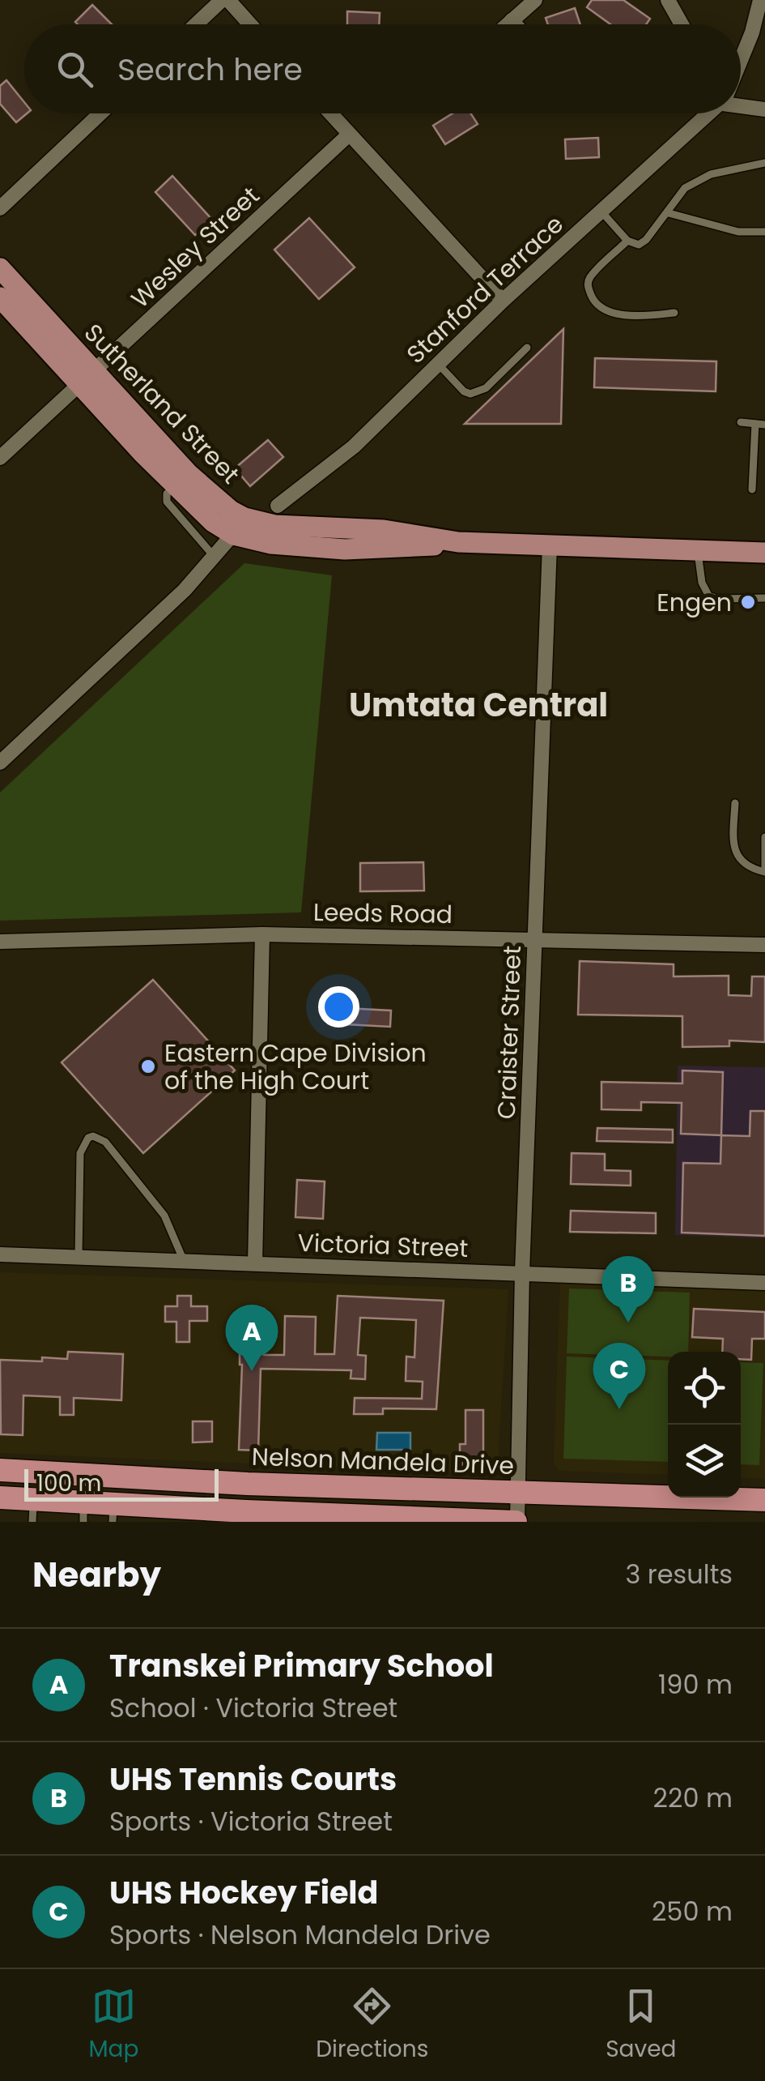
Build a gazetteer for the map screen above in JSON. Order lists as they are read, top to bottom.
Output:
{
  "streets": {
    "highway": ["Nelson Mandela Drive"],
    "main road": ["Sutherland Street"],
    "street": [
      "Wesley Street",
      "Stanford Terrace",
      "Leeds Road",
      "Craister Street",
      "Victoria Street"
    ]
  },
  "crossings": [
    ["Wesley Street", "Sutherland Street"],
    ["Sutherland Street", "Craister Street"],
    ["Leeds Road", "Craister Street"],
    ["Craister Street", "Victoria Street"],
    ["Craister Street", "Nelson Mandela Drive"]
  ],
  "districts": ["Umtata Central"],
  "places": ["Engen", "Eastern Cape Division of the High Court"],
  "scale_bar": "100 m",
  "page": {
    "search": "Search here",
    "pins": ["B", "A", "C"],
    "scale": "100 m",
    "heading": ["Nearby", "3 results"],
    "list": [
      {
        "mark": "A",
        "name": "Transkei Primary School",
        "note": "School · Victoria Street",
        "value": "190 m"
      },
      {
        "mark": "B",
        "name": "UHS Tennis Courts",
        "note": "Sports · Victoria Street",
        "value": "220 m"
      },
      {
        "mark": "C",
        "name": "UHS Hockey Field",
        "note": "Sports · Nelson Mandela Drive",
        "value": "250 m"
      }
    ],
    "nav": ["Map", "Directions", "Saved"]
  }
}
